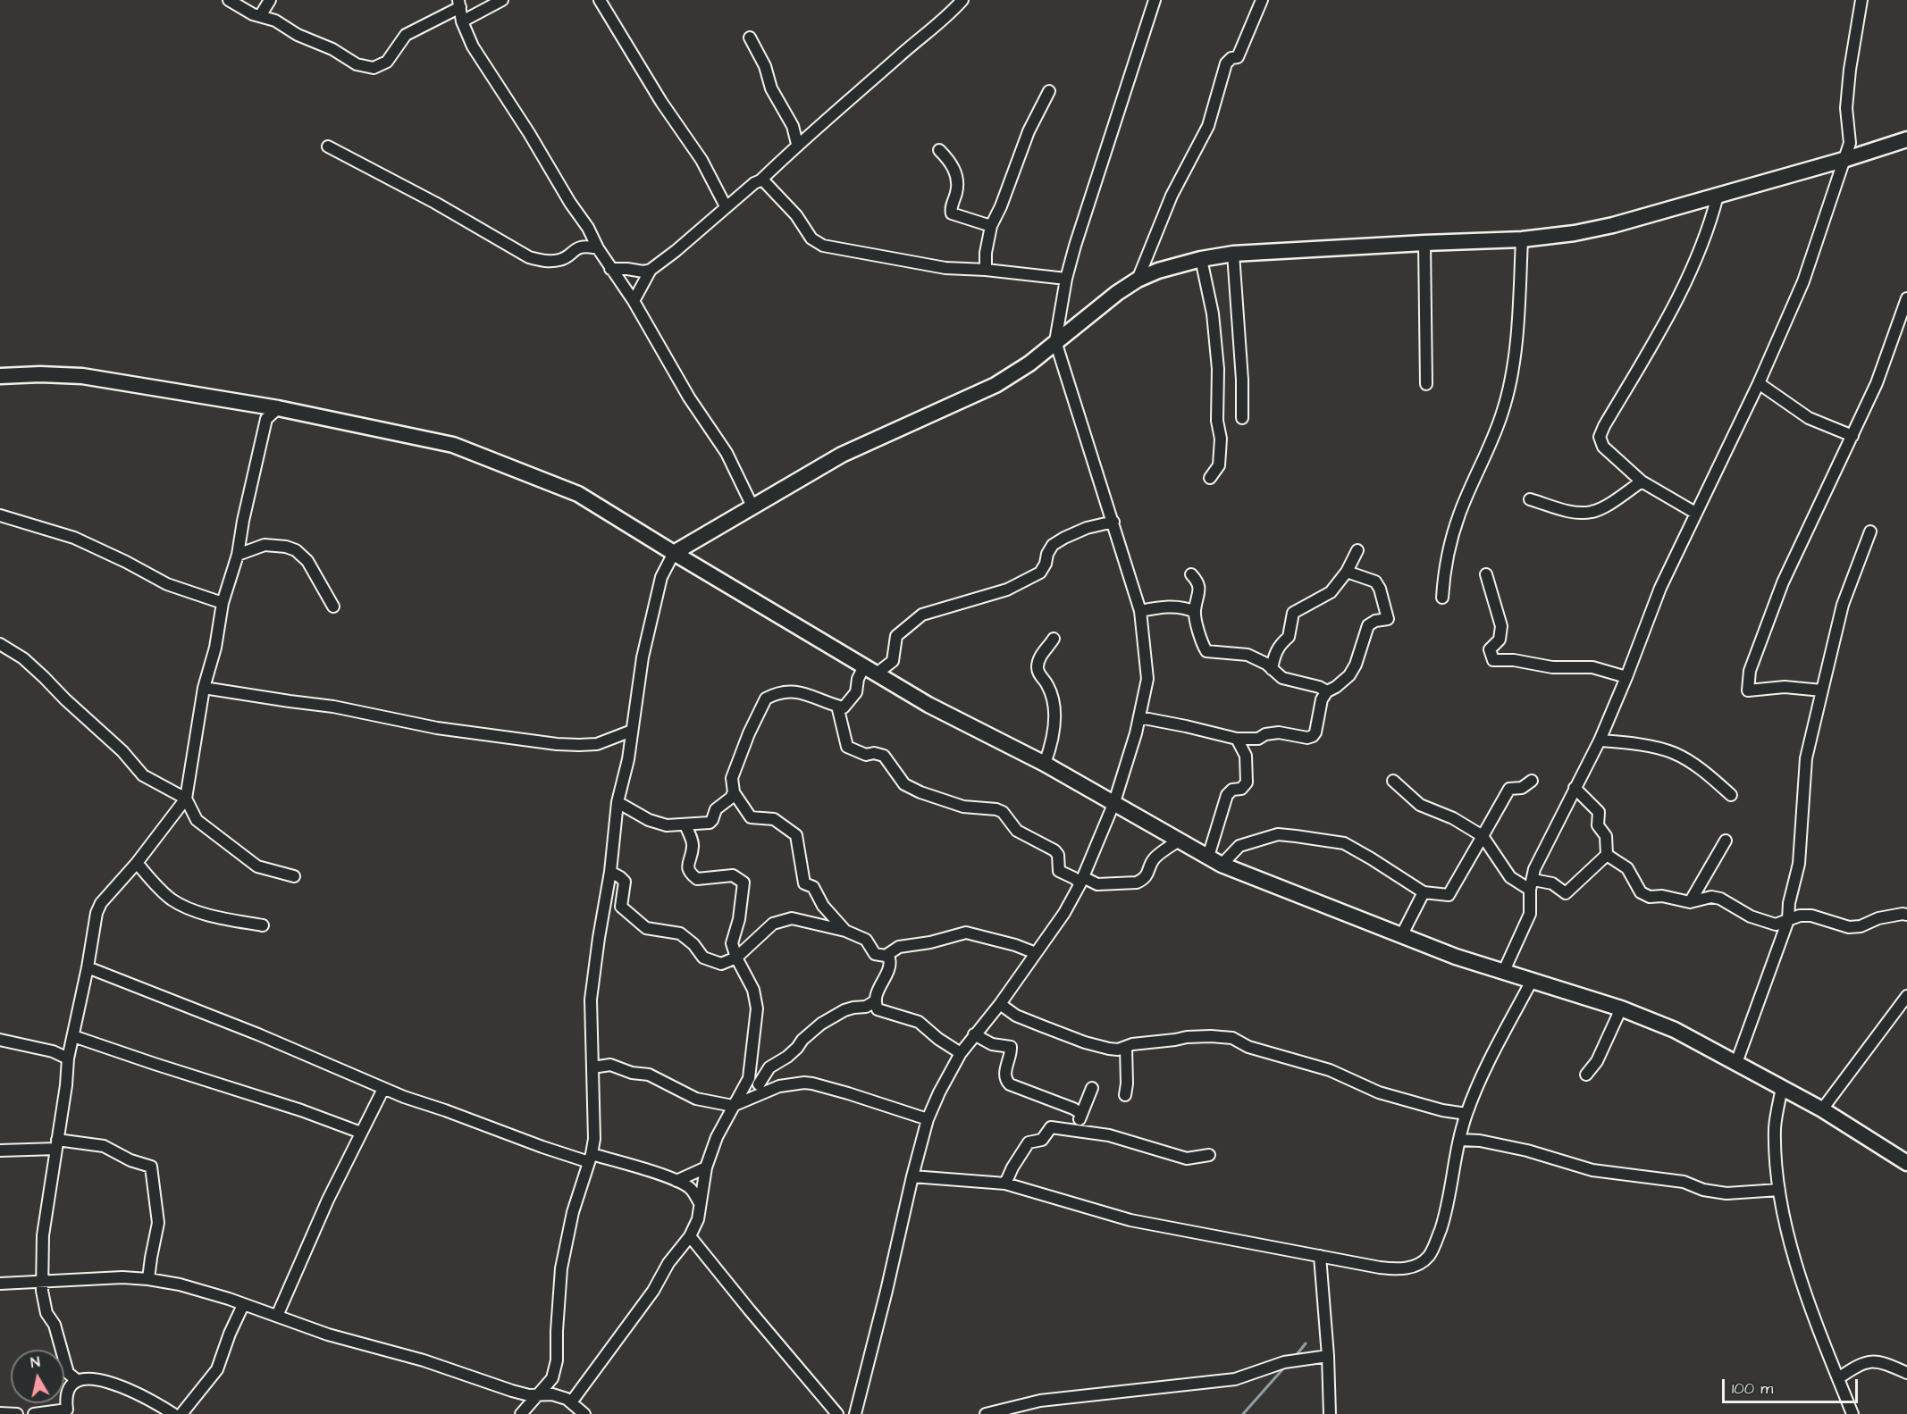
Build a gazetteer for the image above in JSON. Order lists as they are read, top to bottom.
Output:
{
  "scale_bar": "100 m",
  "north": "top"
}
